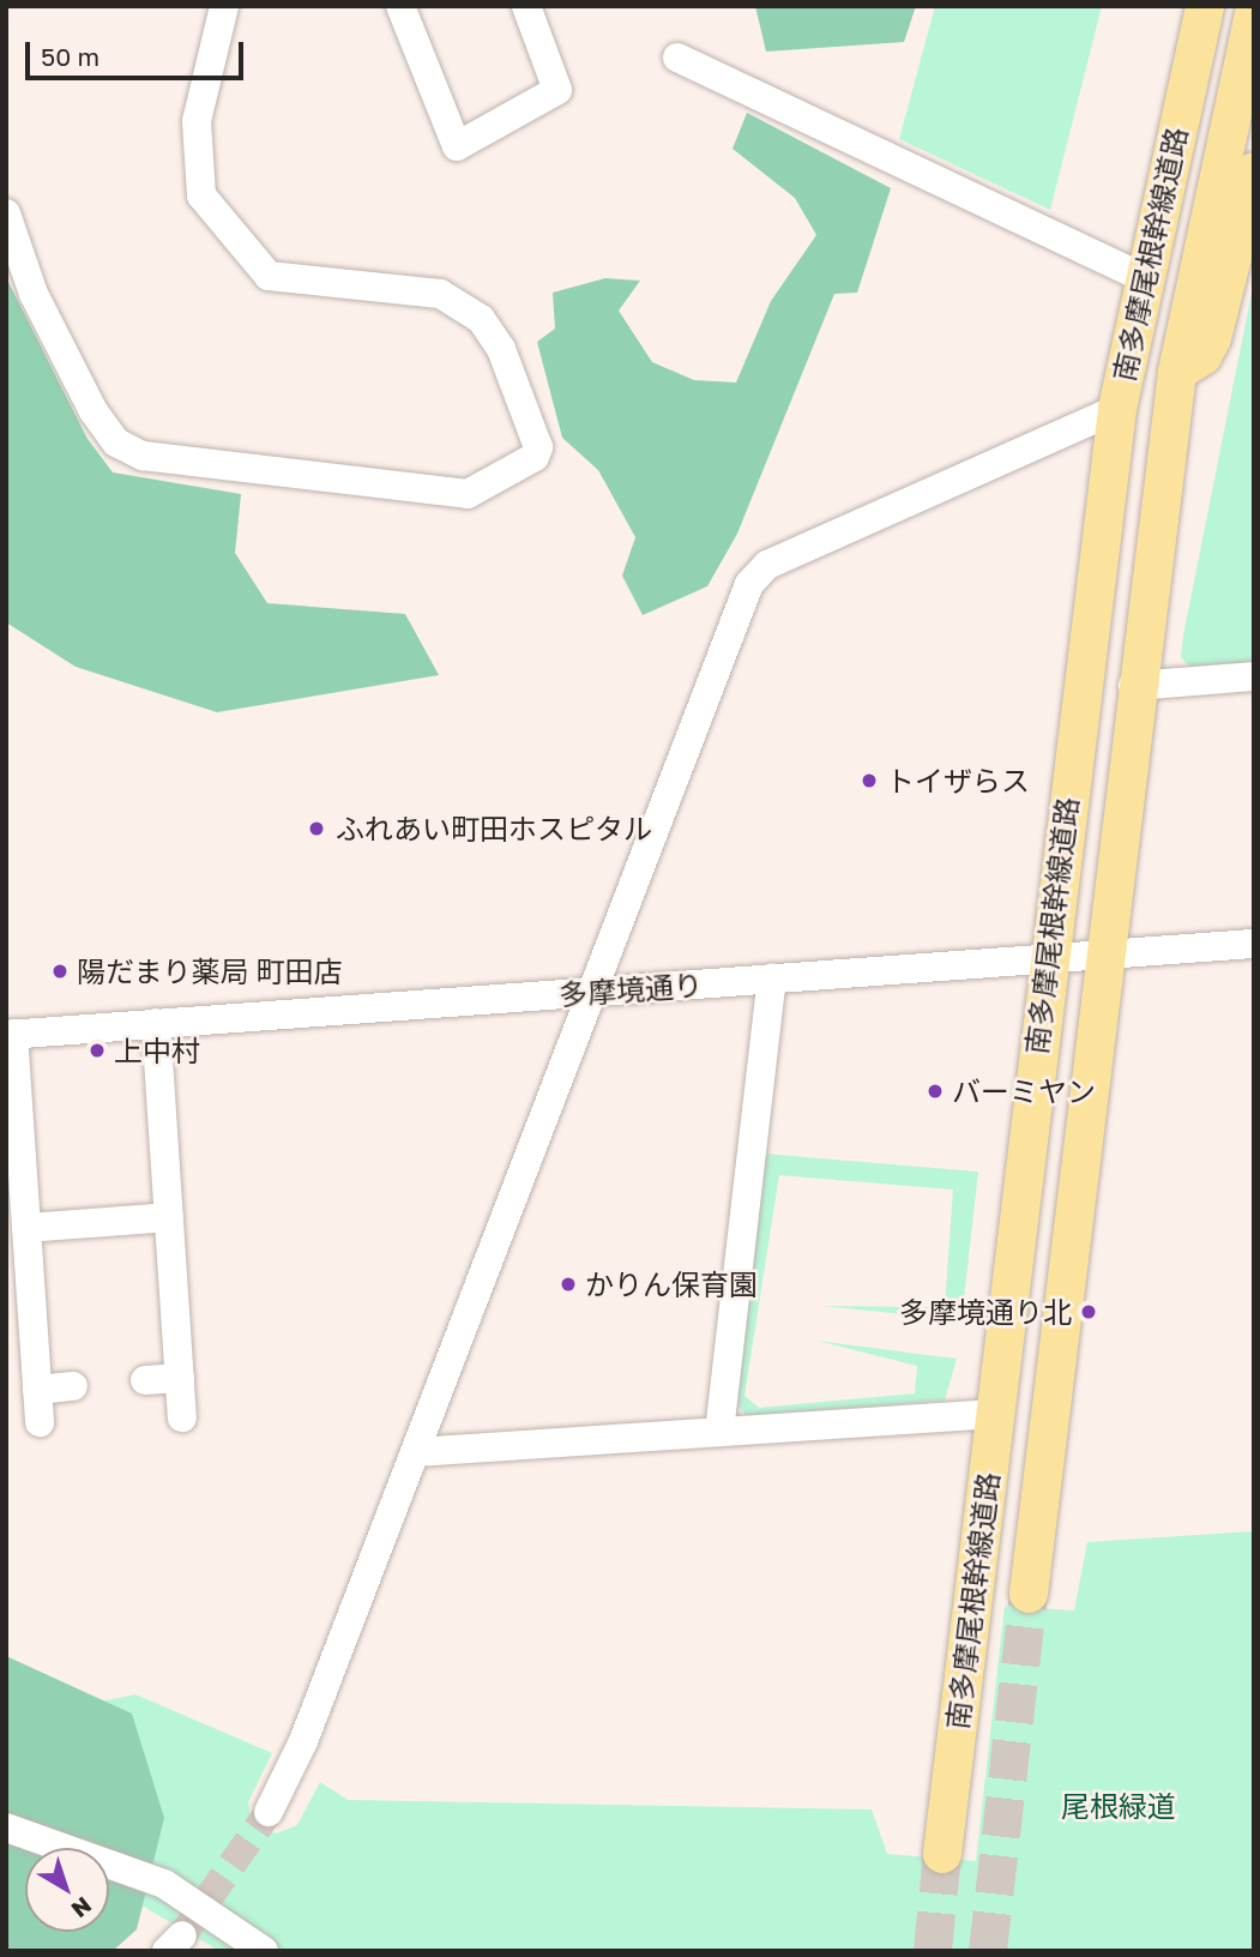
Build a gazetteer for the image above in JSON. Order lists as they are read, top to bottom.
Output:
{
  "streets": {
    "main road": ["南多摩尾根幹線道路"],
    "street": ["多摩境通り"]
  },
  "crossings": [
    ["南多摩尾根幹線道路", "多摩境通り"]
  ],
  "parks": ["尾根緑道"],
  "places": [
    "トイザらス",
    "ふれあい町田ホスピタル",
    "陽だまり薬局 町田店",
    "上中村",
    "バーミヤン",
    "かりん保育園",
    "多摩境通り北"
  ],
  "scale_bar": "50 m",
  "north": "bottom right"
}
